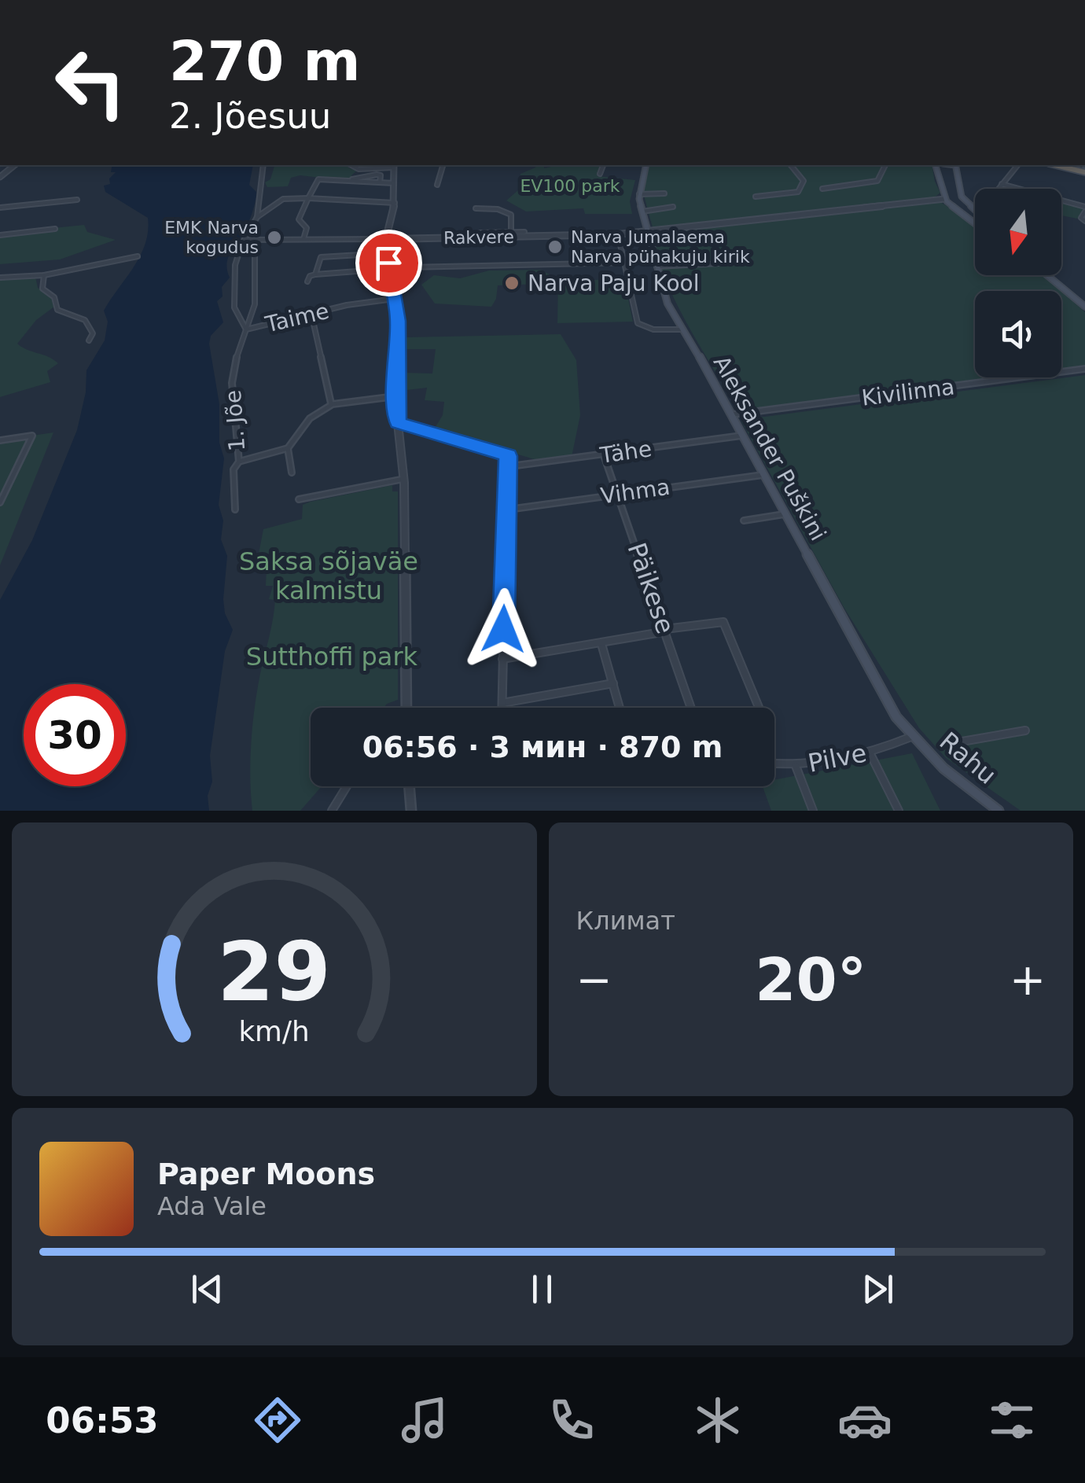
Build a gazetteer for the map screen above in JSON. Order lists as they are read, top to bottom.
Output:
{
  "streets": {
    "main road": ["Aleksander Puškini", "Rahu"],
    "street": [
      "Rakvere",
      "Taime",
      "Kivilinna",
      "1. Jõe",
      "Tähe",
      "Vihma",
      "Päikese",
      "Pilve"
    ]
  },
  "crossings": [
    ["Rakvere", "1. Jõe"],
    ["Rakvere", "Aleksander Puškini"],
    ["Taime", "1. Jõe"],
    ["Kivilinna", "Aleksander Puškini"],
    ["Aleksander Puškini", "Tähe"],
    ["Aleksander Puškini", "Vihma"],
    ["Aleksander Puškini", "Pilve"],
    ["Aleksander Puškini", "Rahu"],
    ["Tähe", "Päikese"],
    ["Vihma", "Päikese"],
    ["Pilve", "Rahu"]
  ],
  "parks": ["EV100 park", "Saksa sõjaväe kalmistu", "Sutthoffi park"],
  "places": ["EMK Narva kogudus", "Narva Jumalaema Narva pühakuju kirik", "Narva Paju Kool"],
  "north": "bottom",
  "page": {
    "turn": ["270 m", "2. Jõesuu"],
    "limit": "30",
    "trip": "06:56 · 3 мин · 870 m",
    "tile": "Климат",
    "heat": ["−", "20°", "+"],
    "song": ["Paper Moons", "Ada Vale"],
    "tabs": "06:53",
    "gauge": ["29", "km/h"]
  }
}
